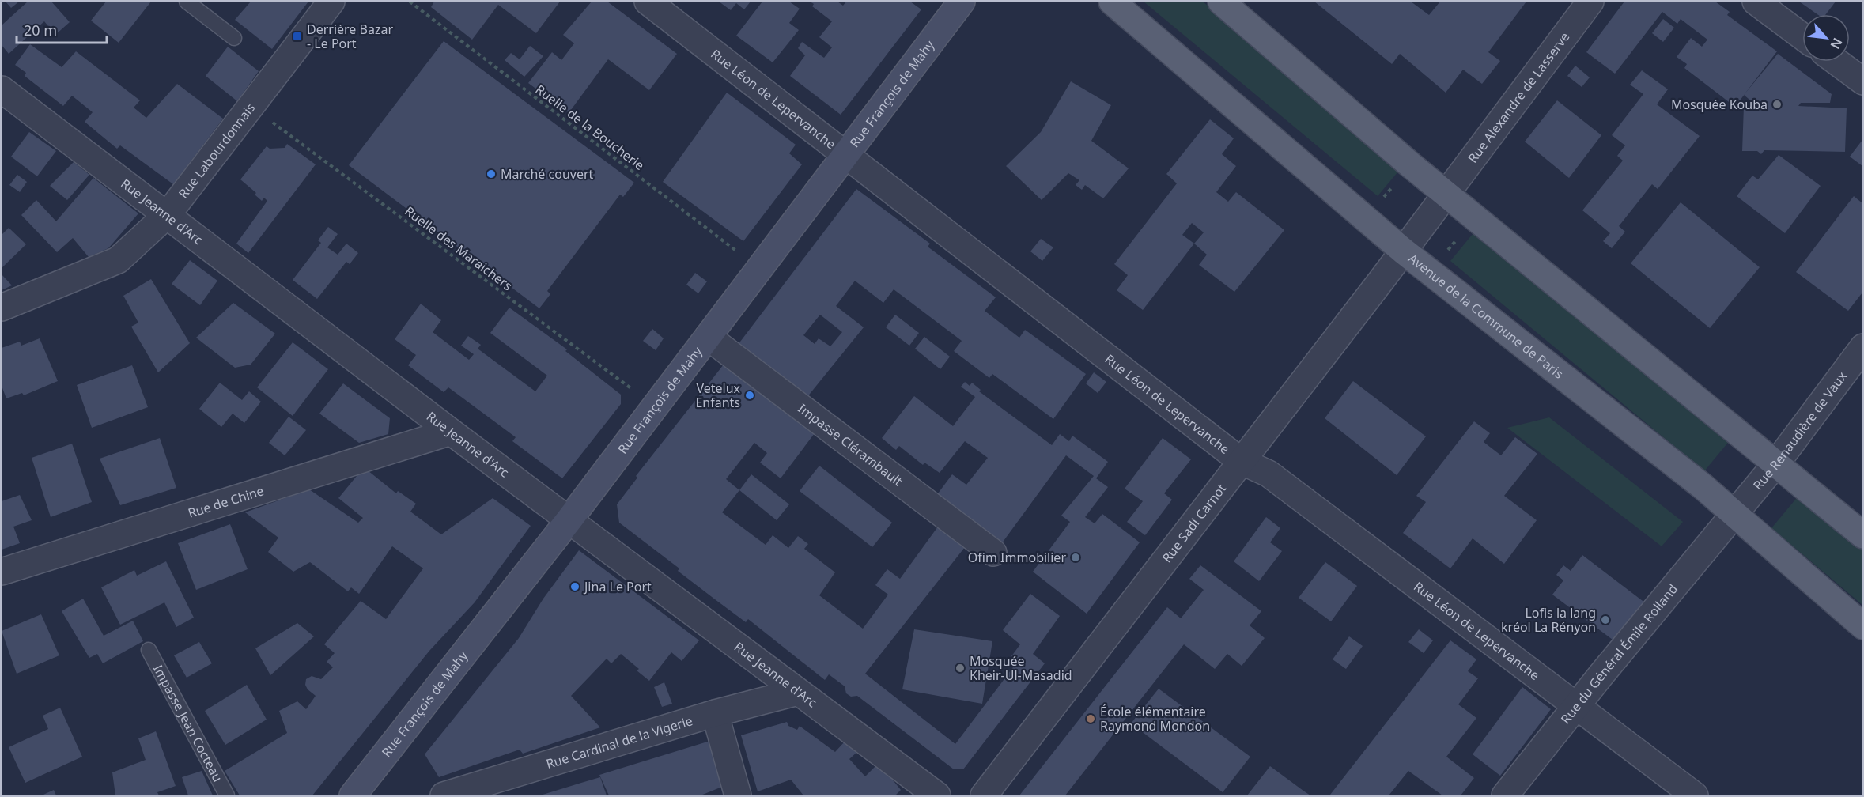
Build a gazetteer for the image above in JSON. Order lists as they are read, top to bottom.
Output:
{
  "streets": {
    "main road": ["Rue François de Mahy", "Avenue de la Commune de Paris"],
    "street": [
      "Rue Alexandre de Lasserve",
      "Rue Léon de Lepervanche",
      "Rue Labourdonnais",
      "Rue Jeanne d'Arc",
      "Rue Renaudière de Vaux",
      "Impasse Clérambault",
      "Rue de Chine",
      "Rue Sadi Carnot",
      "Rue du Général Émile Rolland",
      "Rue Cardinal de la Vigerie"
    ],
    "lane": ["Impasse Jean Cocteau"],
    "path": ["Ruelle de la Boucherie", "Ruelle des Maraichers"]
  },
  "crossings": [
    ["Rue François de Mahy", "Rue Léon de Lepervanche"],
    ["Rue François de Mahy", "Ruelle de la Boucherie"],
    ["Rue François de Mahy", "Rue Jeanne d'Arc"],
    ["Rue François de Mahy", "Ruelle des Maraichers"],
    ["Rue François de Mahy", "Impasse Clérambault"],
    ["Rue Alexandre de Lasserve", "Avenue de la Commune de Paris"],
    ["Rue Alexandre de Lasserve", "Rue Sadi Carnot"],
    ["Rue Léon de Lepervanche", "Rue Sadi Carnot"],
    ["Rue Léon de Lepervanche", "Rue du Général Émile Rolland"],
    ["Rue Labourdonnais", "Rue Jeanne d'Arc"],
    ["Rue Labourdonnais", "Ruelle des Maraichers"],
    ["Rue Jeanne d'Arc", "Rue de Chine"],
    ["Rue Jeanne d'Arc", "Rue Cardinal de la Vigerie"],
    ["Avenue de la Commune de Paris", "Rue Renaudière de Vaux"],
    ["Avenue de la Commune de Paris", "Rue Sadi Carnot"],
    ["Avenue de la Commune de Paris", "Rue du Général Émile Rolland"],
    ["Rue Renaudière de Vaux", "Rue du Général Émile Rolland"]
  ],
  "places": {
    "transit": ["Derrière Bazar - Le Port"],
    "other": [
      "Mosquée Kouba",
      "Marché couvert",
      "Vetelux Enfants",
      "Ofim Immobilier",
      "Jina Le Port",
      "Lofis la lang kréol La Rényon",
      "Mosquée Kheir-Ul-Masadid",
      "École élémentaire Raymond Mondon"
    ]
  },
  "scale_bar": "20 m",
  "north": "bottom right"
}
